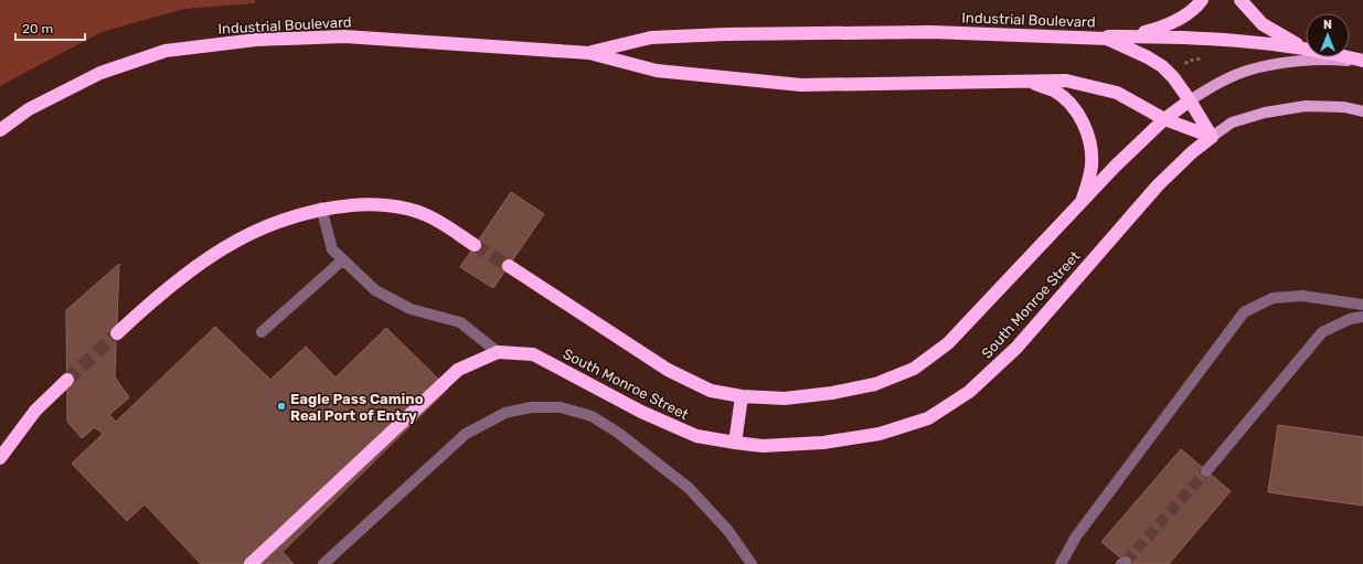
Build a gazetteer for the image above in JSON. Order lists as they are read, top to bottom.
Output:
{
  "streets": {
    "highway": ["Industrial Boulevard", "South Monroe Street"]
  },
  "crossings": [
    ["Industrial Boulevard", "South Monroe Street"]
  ],
  "places": ["Eagle Pass Camino Real Port of Entry"],
  "scale_bar": "20 m",
  "north": "top"
}
